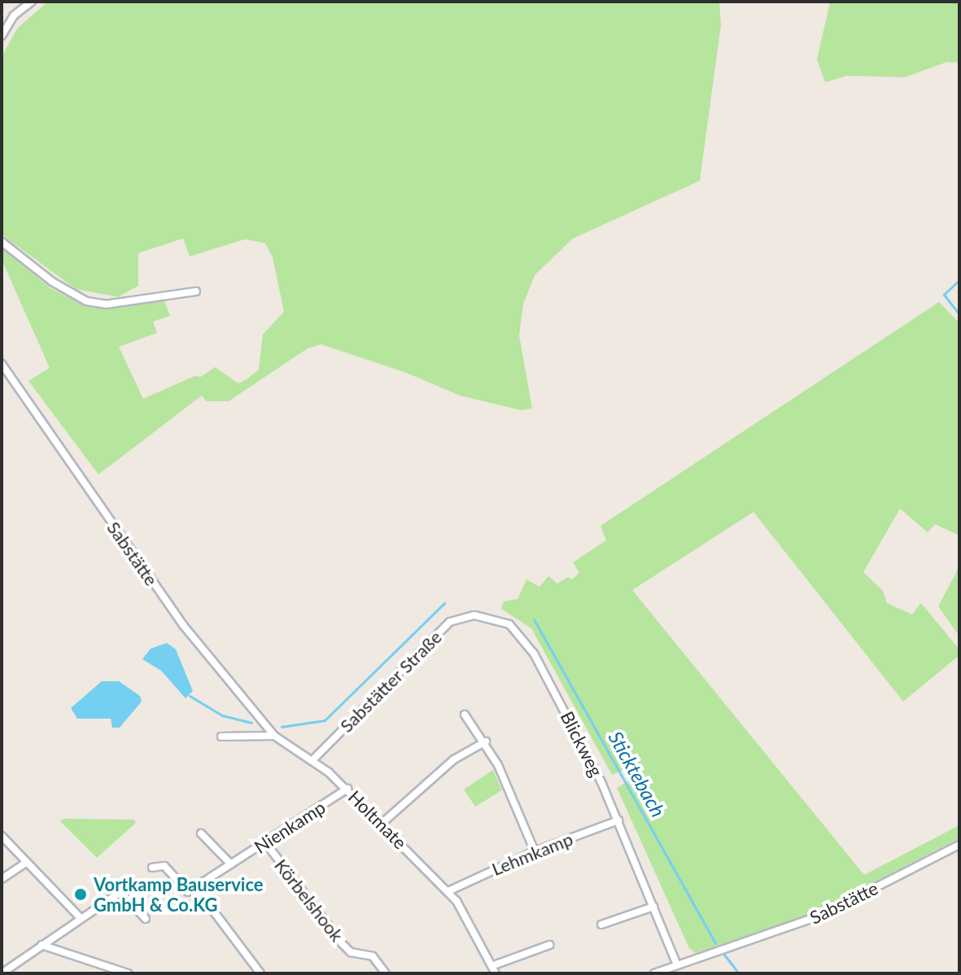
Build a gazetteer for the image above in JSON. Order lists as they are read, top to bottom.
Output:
{
  "streets": {
    "street": [
      "Sabstätte",
      "Sabstätter Straße",
      "Blickweg",
      "Holtmate",
      "Nienkamp",
      "Lehmkamp",
      "Körbelshook"
    ]
  },
  "crossings": [
    ["Sabstätte", "Blickweg"],
    ["Sabstätte", "Holtmate"],
    ["Sabstätter Straße", "Blickweg"],
    ["Sabstätter Straße", "Holtmate"],
    ["Blickweg", "Lehmkamp"],
    ["Holtmate", "Nienkamp"],
    ["Holtmate", "Lehmkamp"],
    ["Nienkamp", "Körbelshook"]
  ],
  "water": ["Sticktebach"],
  "places": ["Vortkamp Bauservice GmbH & Co.KG"]
}
